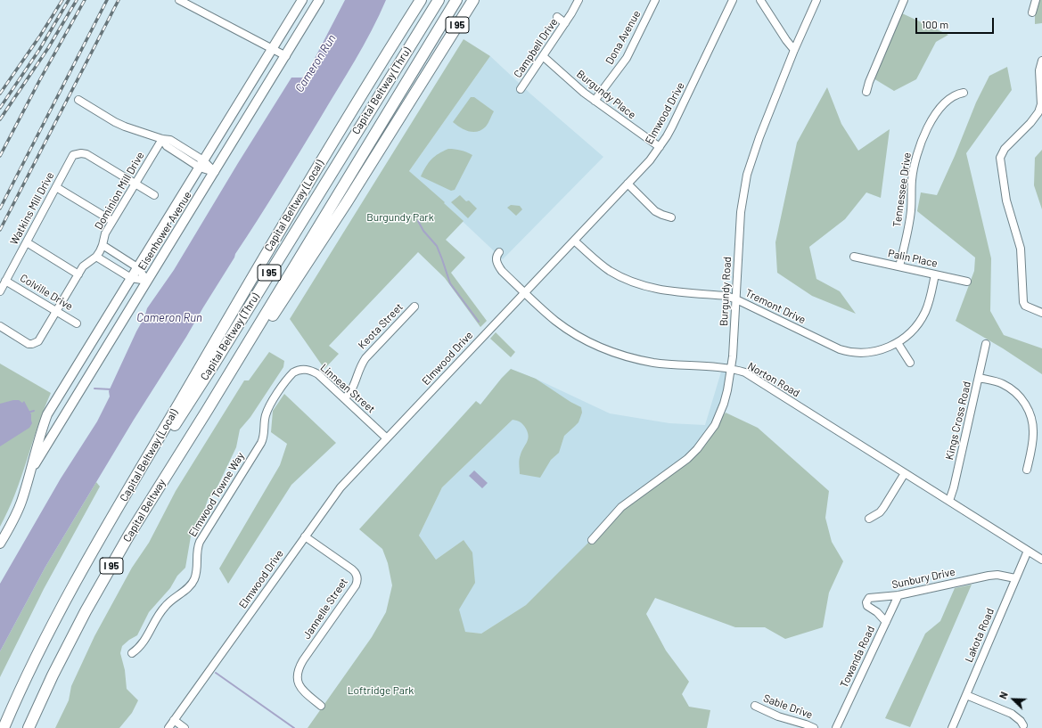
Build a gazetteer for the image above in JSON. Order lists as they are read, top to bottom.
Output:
{
  "streets": {
    "highway": [
      "I 95",
      "Capital Beltway (Thru)",
      "Capital Beltway (Local)",
      "Capital Beltway"
    ],
    "main road": ["Eisenhower Avenue"],
    "street": [
      "Dona Avenue",
      "Campbell Drive",
      "Burgundy Place",
      "Elmwood Drive",
      "Tennessee Drive",
      "Dominion Mill Drive",
      "Watkins Mill Drive",
      "Palin Place",
      "Burgundy Road",
      "Colville Drive",
      "Tremont Drive",
      "Keota Street",
      "Norton Road",
      "Linnean Street",
      "Kings Cross Road",
      "Elmwood Towne Way",
      "Sunbury Drive",
      "Jannelle Street",
      "Lakota Road",
      "Towanda Road",
      "Sable Drive"
    ]
  },
  "crossings": [
    ["I 95", "Capital Beltway (Thru)"],
    ["I 95", "Capital Beltway (Local)"],
    ["I 95", "Capital Beltway"],
    ["Dona Avenue", "Burgundy Place"],
    ["Campbell Drive", "Burgundy Place"],
    ["Capital Beltway (Thru)", "Capital Beltway (Local)"],
    ["Capital Beltway (Thru)", "Capital Beltway"],
    ["Burgundy Place", "Elmwood Drive"],
    ["Elmwood Drive", "Tremont Drive"],
    ["Elmwood Drive", "Norton Road"],
    ["Elmwood Drive", "Linnean Street"],
    ["Elmwood Drive", "Jannelle Street"],
    ["Tennessee Drive", "Palin Place"],
    ["Dominion Mill Drive", "Watkins Mill Drive"],
    ["Dominion Mill Drive", "Colville Drive"],
    ["Watkins Mill Drive", "Colville Drive"],
    ["Palin Place", "Tremont Drive"],
    ["Burgundy Road", "Tremont Drive"],
    ["Burgundy Road", "Norton Road"],
    ["Keota Street", "Linnean Street"],
    ["Norton Road", "Kings Cross Road"],
    ["Norton Road", "Lakota Road"],
    ["Linnean Street", "Elmwood Towne Way"],
    ["Sunbury Drive", "Lakota Road"],
    ["Sunbury Drive", "Towanda Road"]
  ],
  "water": ["Cameron Run"],
  "parks": ["Burgundy Park", "Loftridge Park"],
  "scale_bar": "100 m",
  "north": "top left"
}
